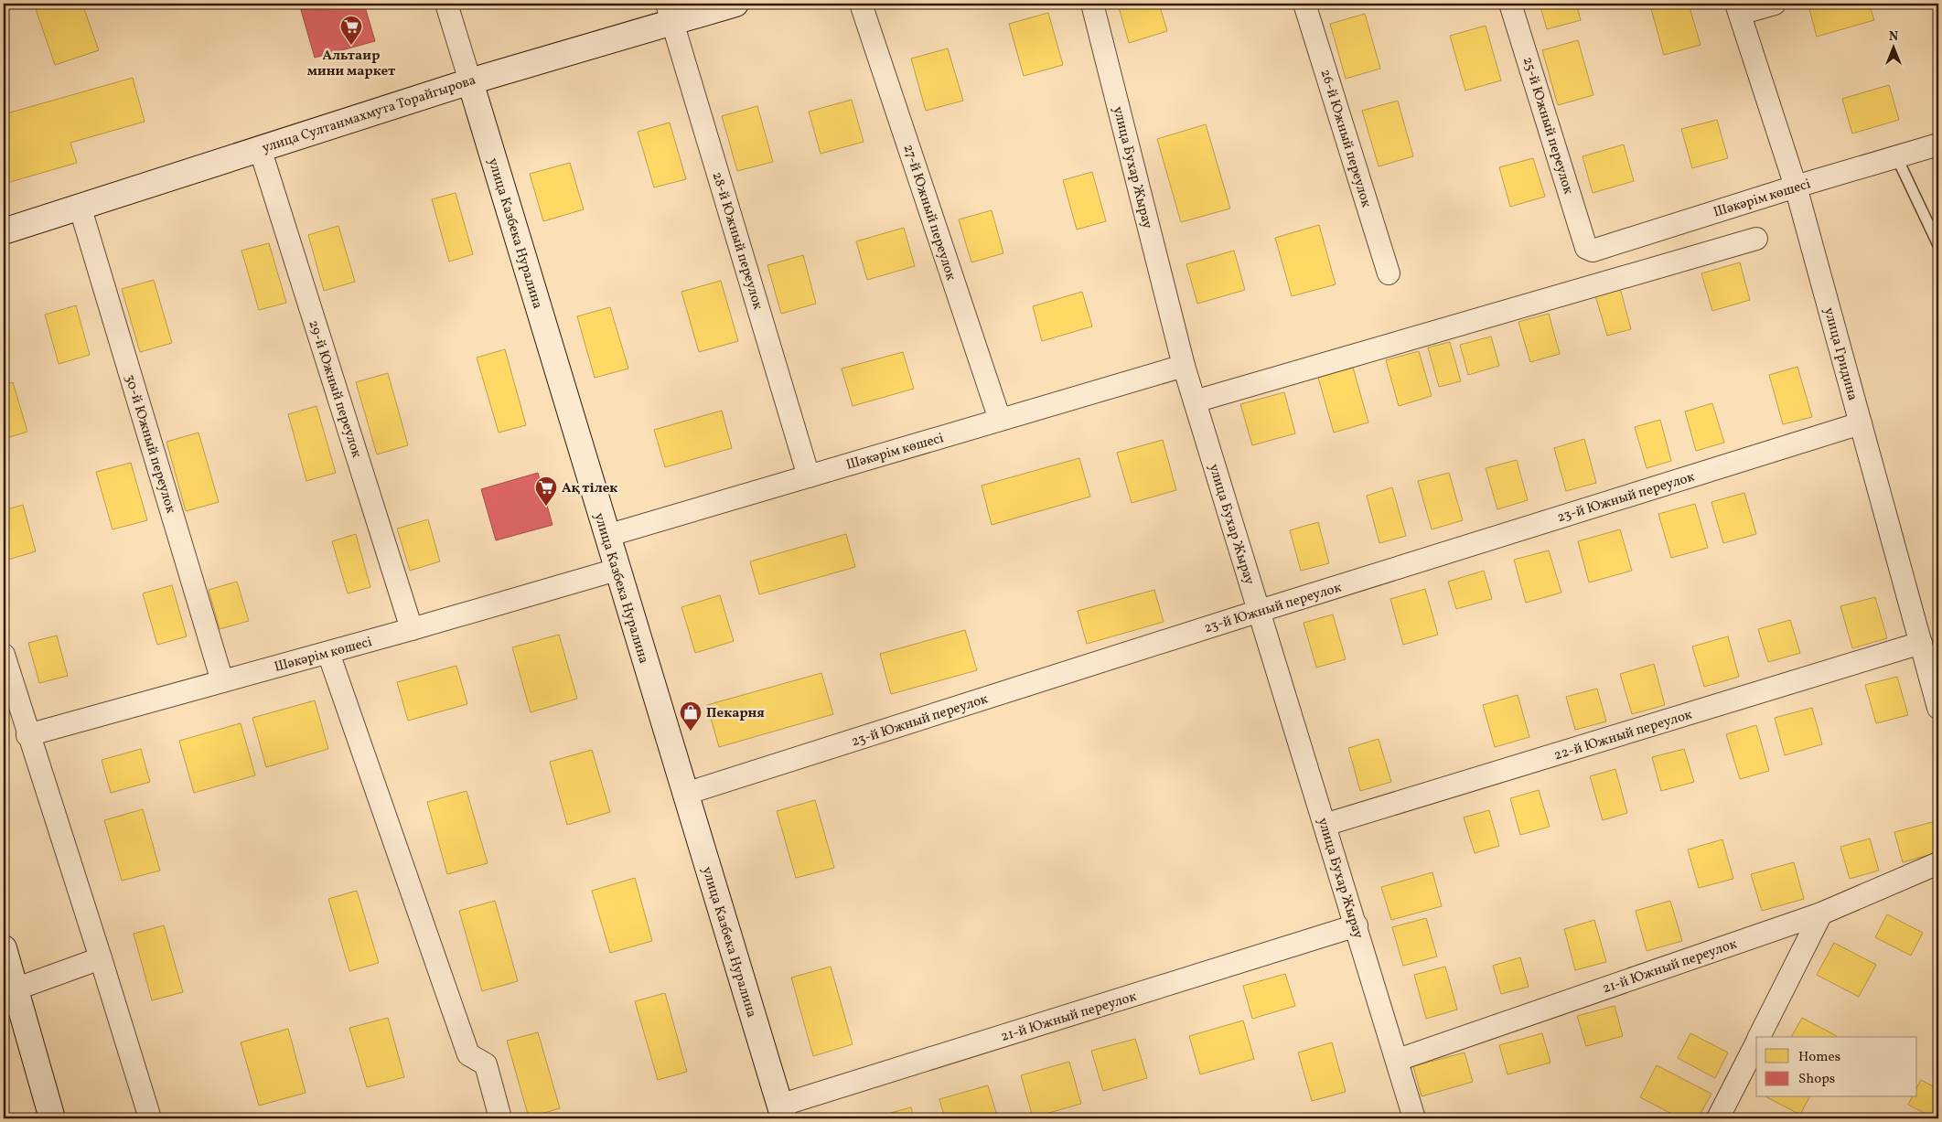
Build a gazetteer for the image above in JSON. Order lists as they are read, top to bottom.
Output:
{
  "streets": {
    "street": [
      "улица Султанмахмута Торайгырова",
      "25-й Южный переулок",
      "26-й Южный переулок",
      "улица Бухар Жырау",
      "Шәкәрім көшесі",
      "27-й Южный переулок",
      "улица Казбека Нуралина",
      "28-й Южный переулок",
      "улица Гридина",
      "29-й Южный переулок",
      "30-й Южный переулок",
      "23-й Южный переулок",
      "22-й Южный переулок",
      "21-й Южный переулок"
    ]
  },
  "crossings": [
    ["улица Султанмахмута Торайгырова", "улица Казбека Нуралина"],
    ["улица Султанмахмута Торайгырова", "28-й Южный переулок"],
    ["улица Султанмахмута Торайгырова", "29-й Южный переулок"],
    ["улица Султанмахмута Торайгырова", "30-й Южный переулок"],
    ["25-й Южный переулок", "Шәкәрім көшесі"],
    ["улица Бухар Жырау", "Шәкәрім көшесі"],
    ["улица Бухар Жырау", "23-й Южный переулок"],
    ["улица Бухар Жырау", "22-й Южный переулок"],
    ["улица Бухар Жырау", "21-й Южный переулок"],
    ["Шәкәрім көшесі", "27-й Южный переулок"],
    ["Шәкәрім көшесі", "улица Казбека Нуралина"],
    ["Шәкәрім көшесі", "28-й Южный переулок"],
    ["Шәкәрім көшесі", "улица Гридина"],
    ["Шәкәрім көшесі", "29-й Южный переулок"],
    ["Шәкәрім көшесі", "30-й Южный переулок"],
    ["улица Казбека Нуралина", "23-й Южный переулок"],
    ["улица Казбека Нуралина", "21-й Южный переулок"],
    ["улица Гридина", "23-й Южный переулок"],
    ["улица Гридина", "22-й Южный переулок"]
  ],
  "places": {
    "supermarket": ["Альтаир мини маркет", "Ақ тілек"],
    "shop": ["Пекарня"]
  },
  "legend": ["Homes", "Shops"],
  "north": "top"
}
